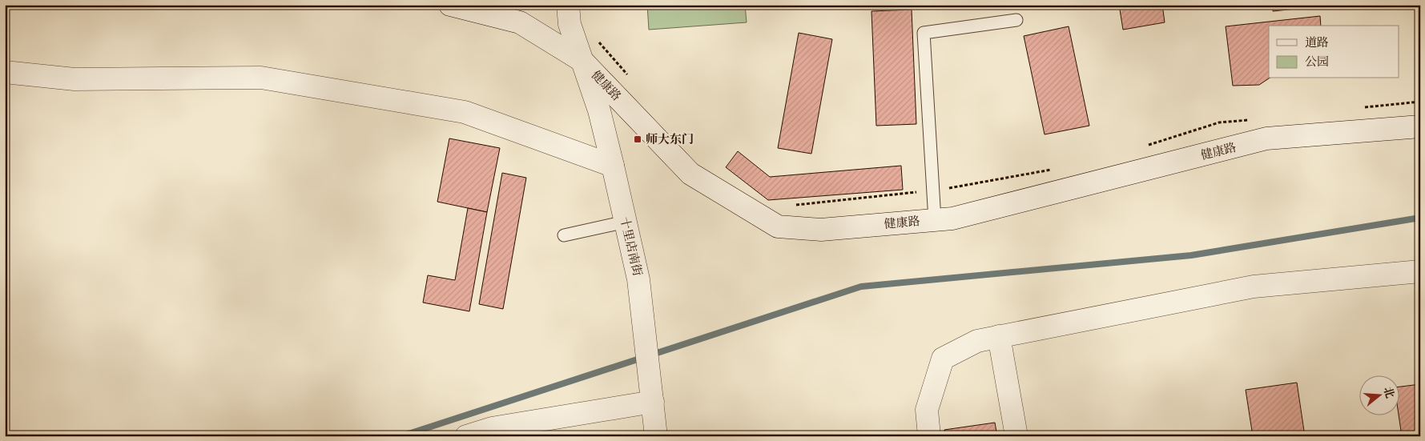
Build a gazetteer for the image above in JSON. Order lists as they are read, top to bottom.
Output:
{
  "streets": {
    "street": ["健康路", "十里店南街"]
  },
  "crossings": [
    ["健康路", "十里店南街"]
  ],
  "places": {
    "transit": ["师大东门"]
  },
  "legend": ["道路", "公园"],
  "north": "right"
}
